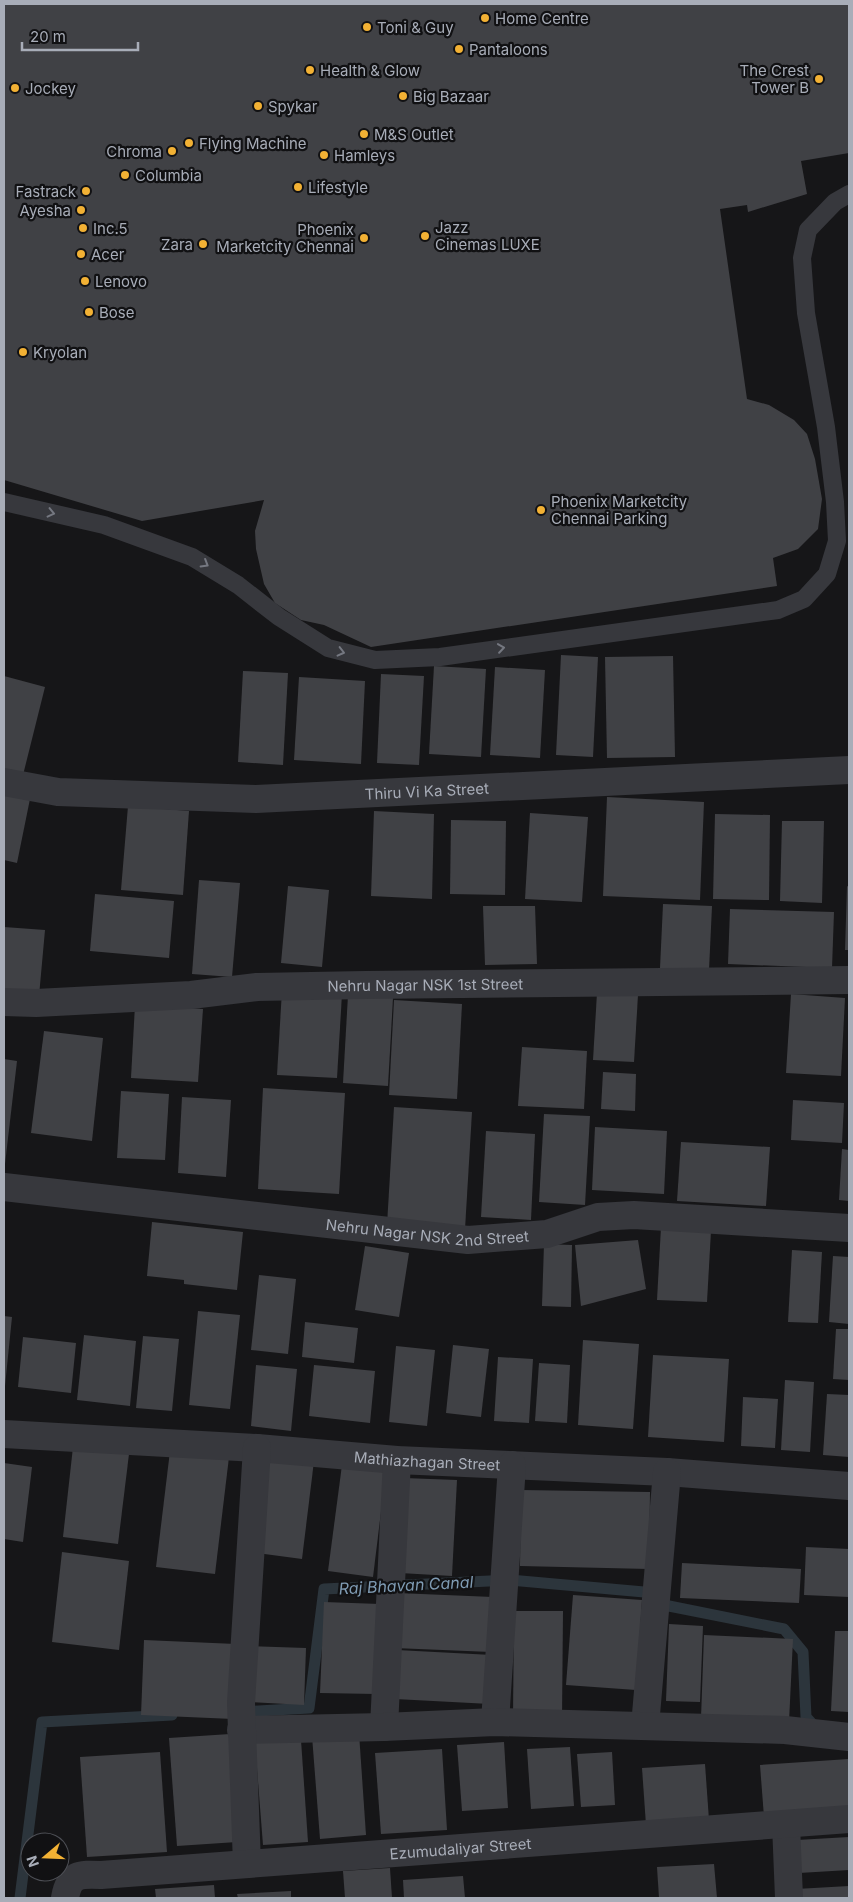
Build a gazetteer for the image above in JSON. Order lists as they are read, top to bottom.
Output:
{
  "streets": {
    "street": [
      "Thiru Vi Ka Street",
      "Nehru Nagar NSK 1st Street",
      "Nehru Nagar NSK 2nd Street",
      "Mathiazhagan Street",
      "Ezumudaliyar Street"
    ]
  },
  "water": ["Raj Bhavan Canal"],
  "places": [
    "Home Centre",
    "Toni & Guy",
    "Pantaloons",
    "Health & Glow",
    "The Crest Tower B",
    "Jockey",
    "Big Bazaar",
    "Spykar",
    "M&S Outlet",
    "Flying Machine",
    "Chroma",
    "Hamleys",
    "Columbia",
    "Lifestyle",
    "Fastrack",
    "Ayesha",
    "Inc.5",
    "Jazz Cinemas LUXE",
    "Phoenix Marketcity Chennai",
    "Zara",
    "Acer",
    "Lenovo",
    "Bose",
    "Kryolan",
    "Phoenix Marketcity Chennai Parking"
  ],
  "scale_bar": "20 m",
  "north": "left"
}
